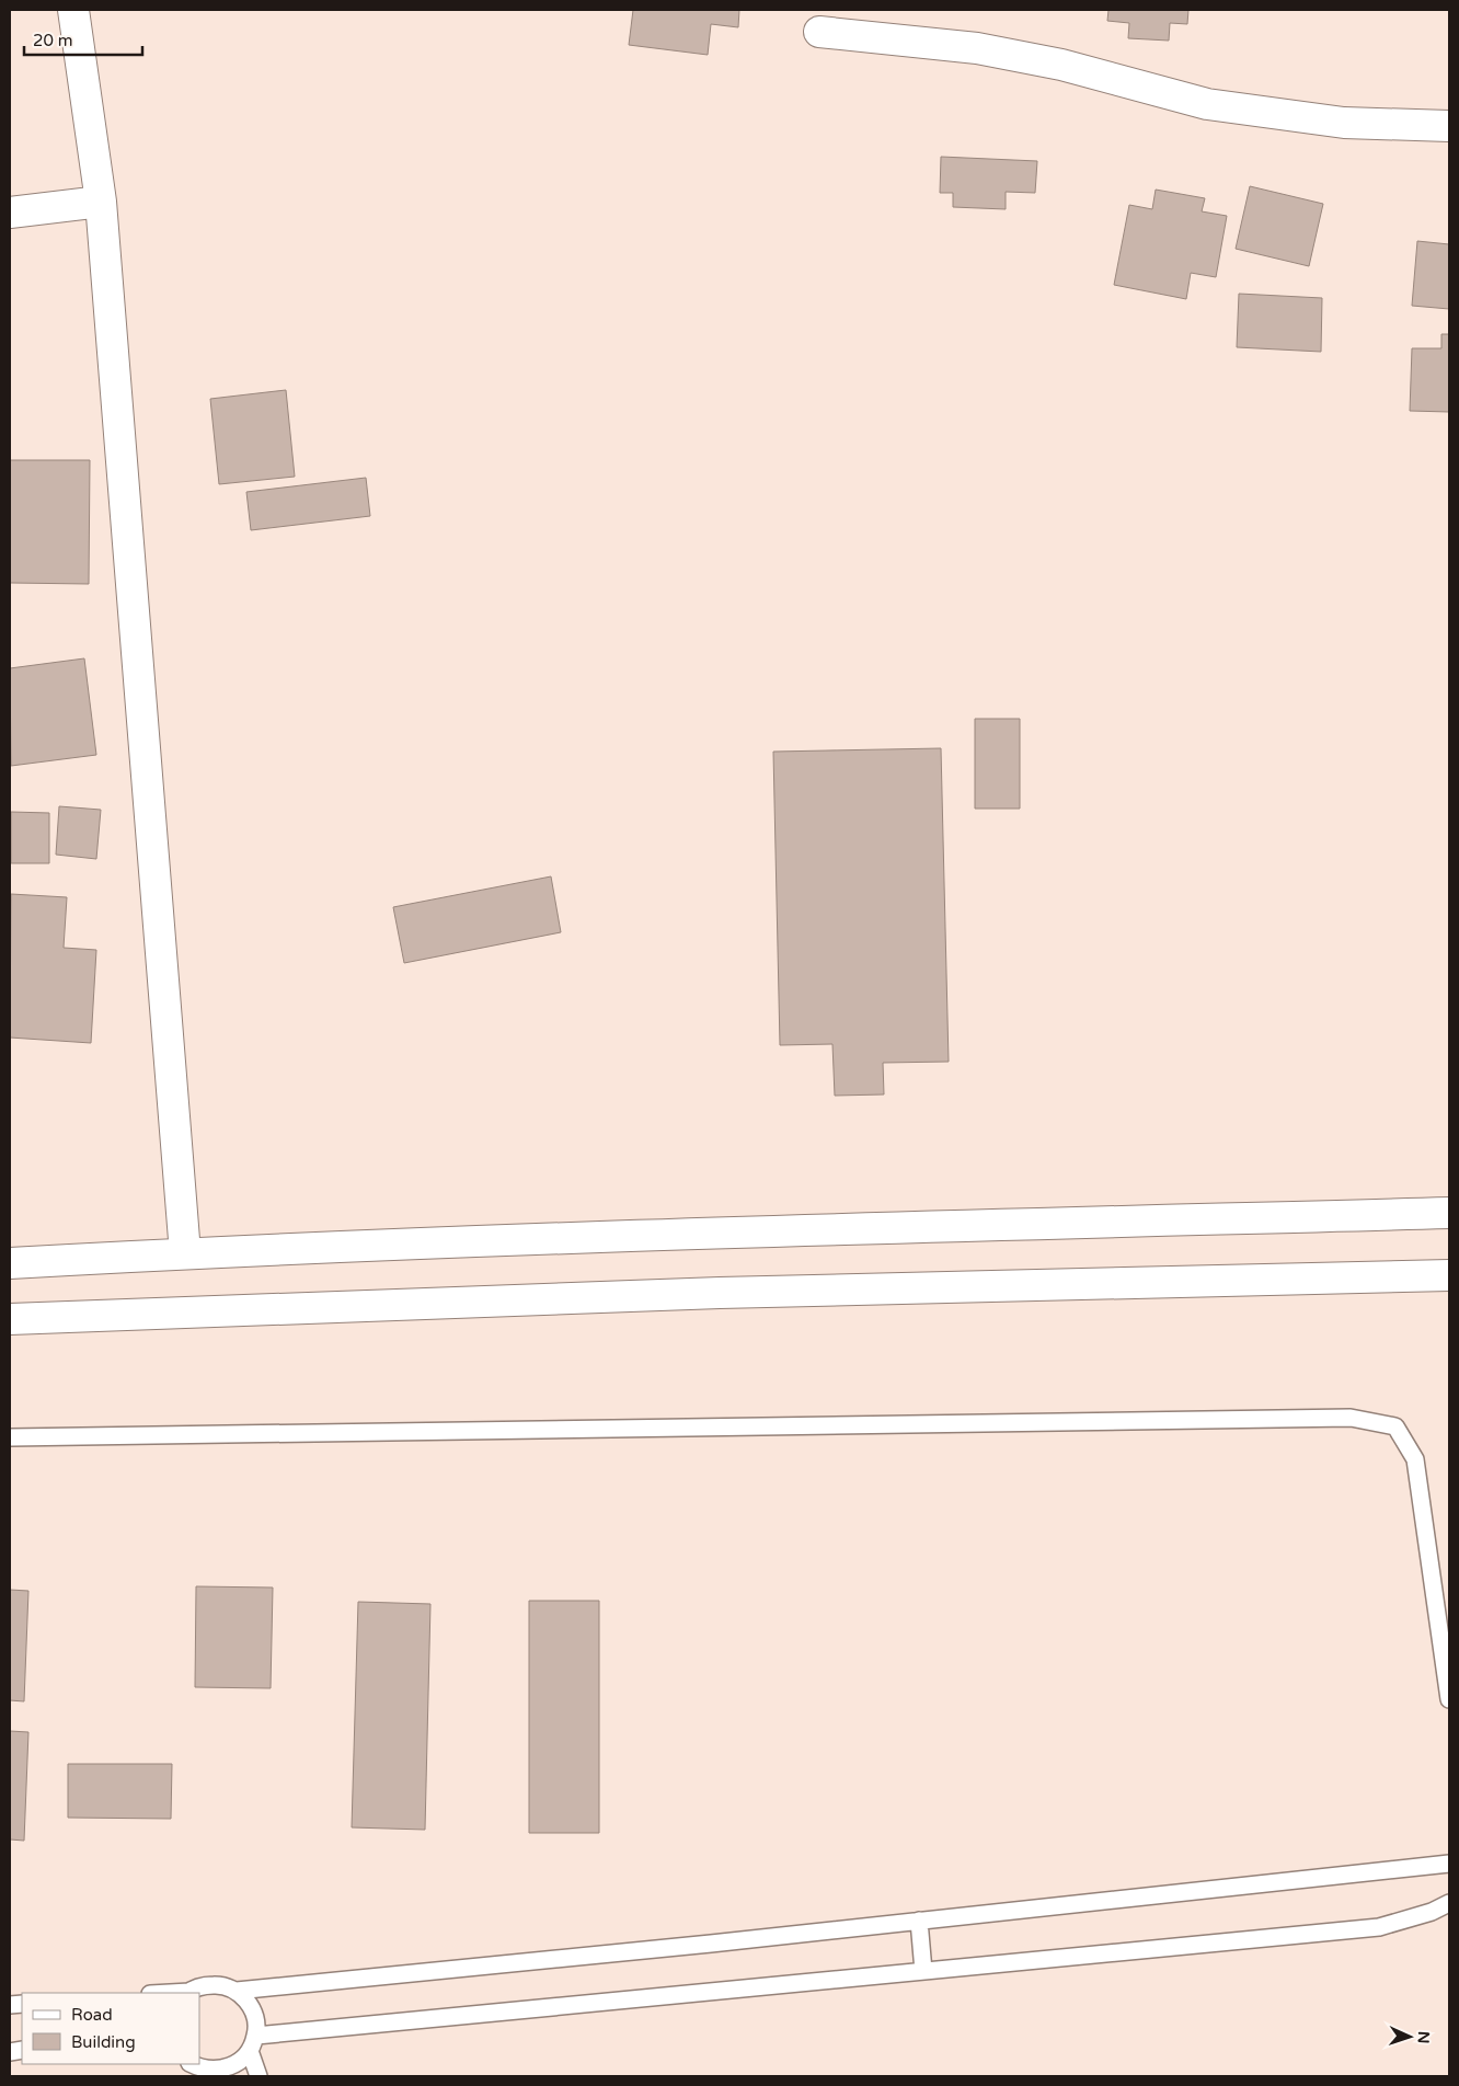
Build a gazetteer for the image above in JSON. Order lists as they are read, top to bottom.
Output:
{
  "legend": ["Road", "Building"],
  "scale_bar": "20 m",
  "north": "right"
}
